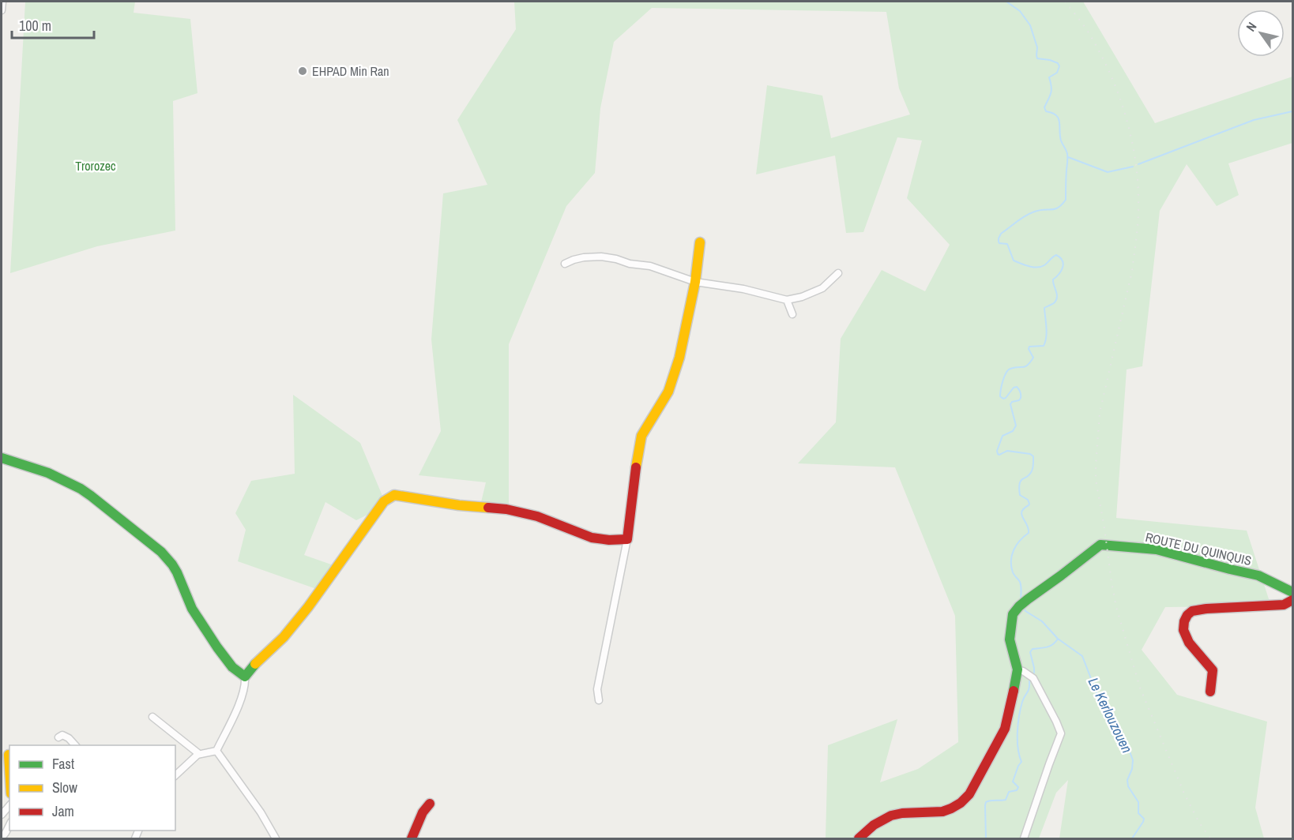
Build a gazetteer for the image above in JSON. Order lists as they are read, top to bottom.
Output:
{
  "streets": {
    "street": ["ROUTE DU QUINQUIS"]
  },
  "water": ["Le Kerlouzouen"],
  "parks": ["Trorozec"],
  "places": ["EHPAD Min Ran"],
  "legend": ["Fast", "Slow", "Jam"],
  "scale_bar": "100 m",
  "north": "top left"
}
